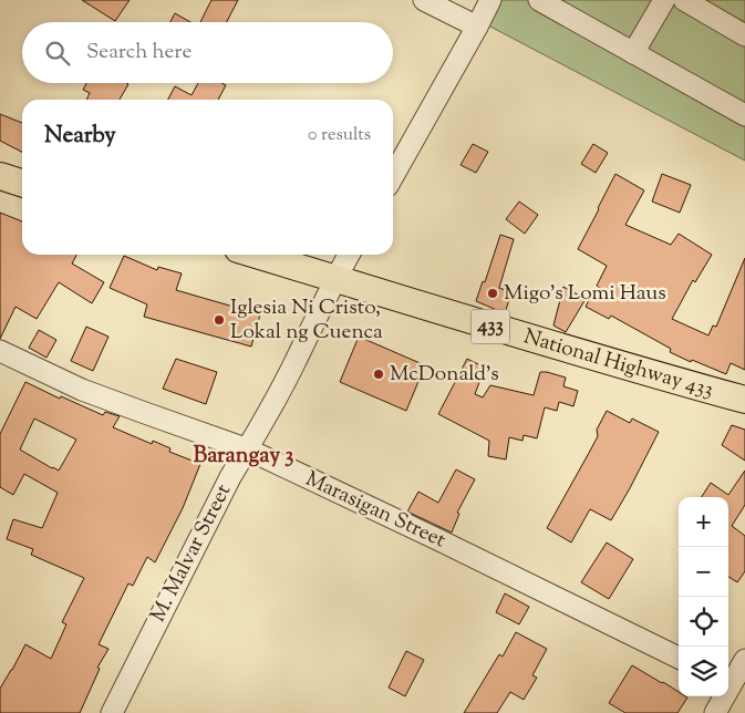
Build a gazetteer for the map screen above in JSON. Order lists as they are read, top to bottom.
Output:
{
  "streets": {
    "main road": ["433", "National Highway 433"],
    "street": ["Marasigan Street", "M. Malvar Street"]
  },
  "crossings": [
    ["National Highway 433", "M. Malvar Street"],
    ["Marasigan Street", "M. Malvar Street"]
  ],
  "districts": ["Barangay 3"],
  "places": ["Migo's Lomi Haus", "Iglesia Ni Cristo, Lokal ng Cuenca", "McDonald's"],
  "page": {
    "search": "Search here",
    "heading": ["Nearby", "0 results"],
    "map_buttons": ["+", "−"]
  }
}
